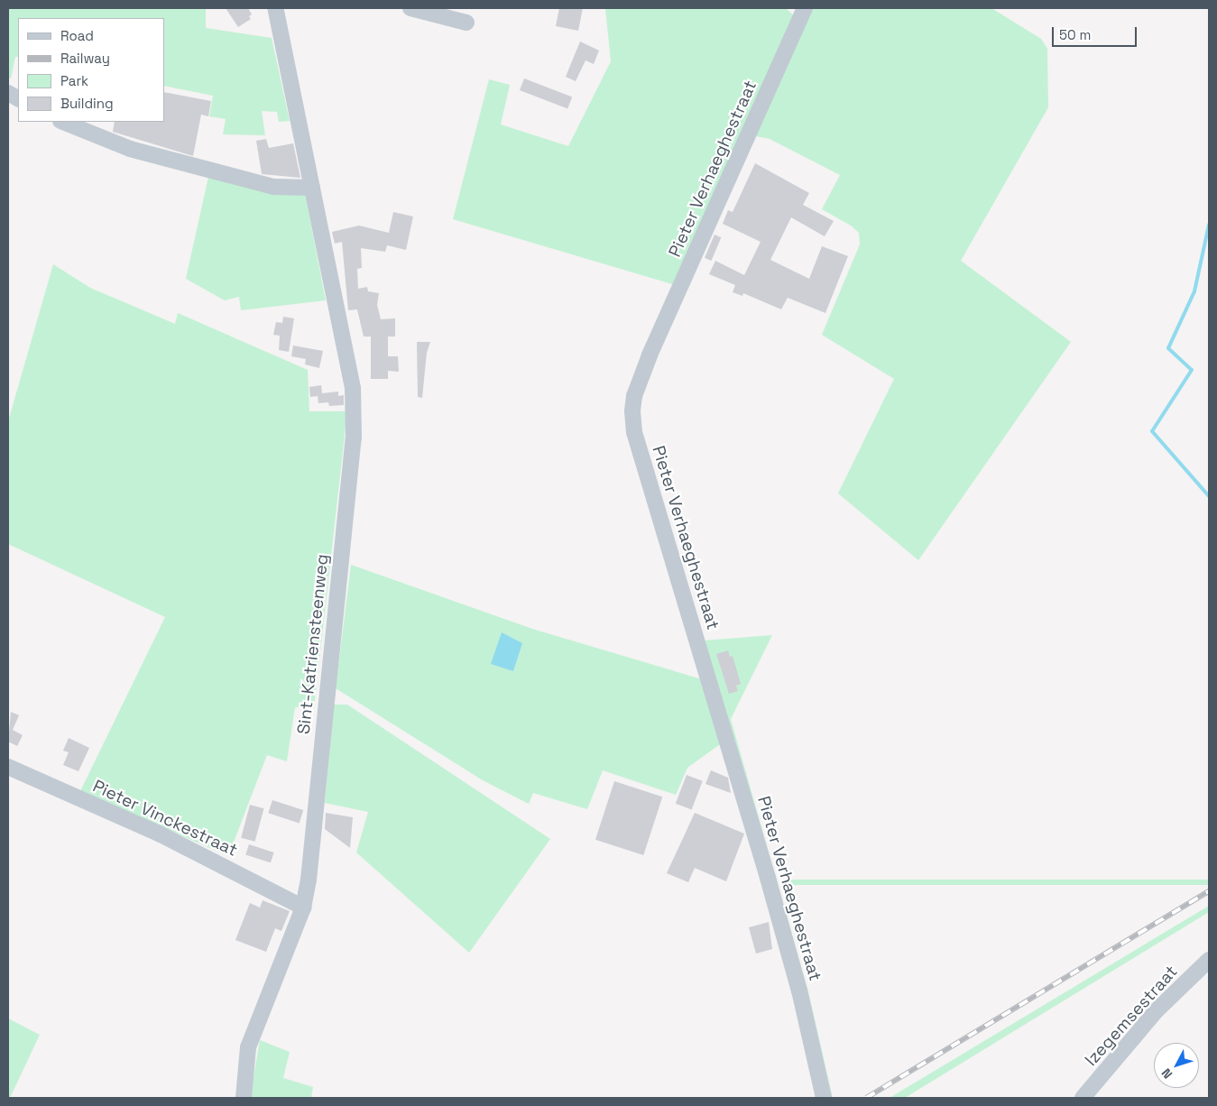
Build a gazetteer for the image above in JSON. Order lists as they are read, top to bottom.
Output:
{
  "streets": {
    "street": [
      "Pieter Verhaeghestraat",
      "Sint-Katriensteenweg",
      "Pieter Vinckestraat",
      "Izegemsestraat"
    ]
  },
  "crossings": [
    ["Sint-Katriensteenweg", "Pieter Vinckestraat"]
  ],
  "legend": [
    "Road",
    "Railway",
    "Park",
    "Building"
  ],
  "scale_bar": "50 m",
  "north": "bottom left"
}
